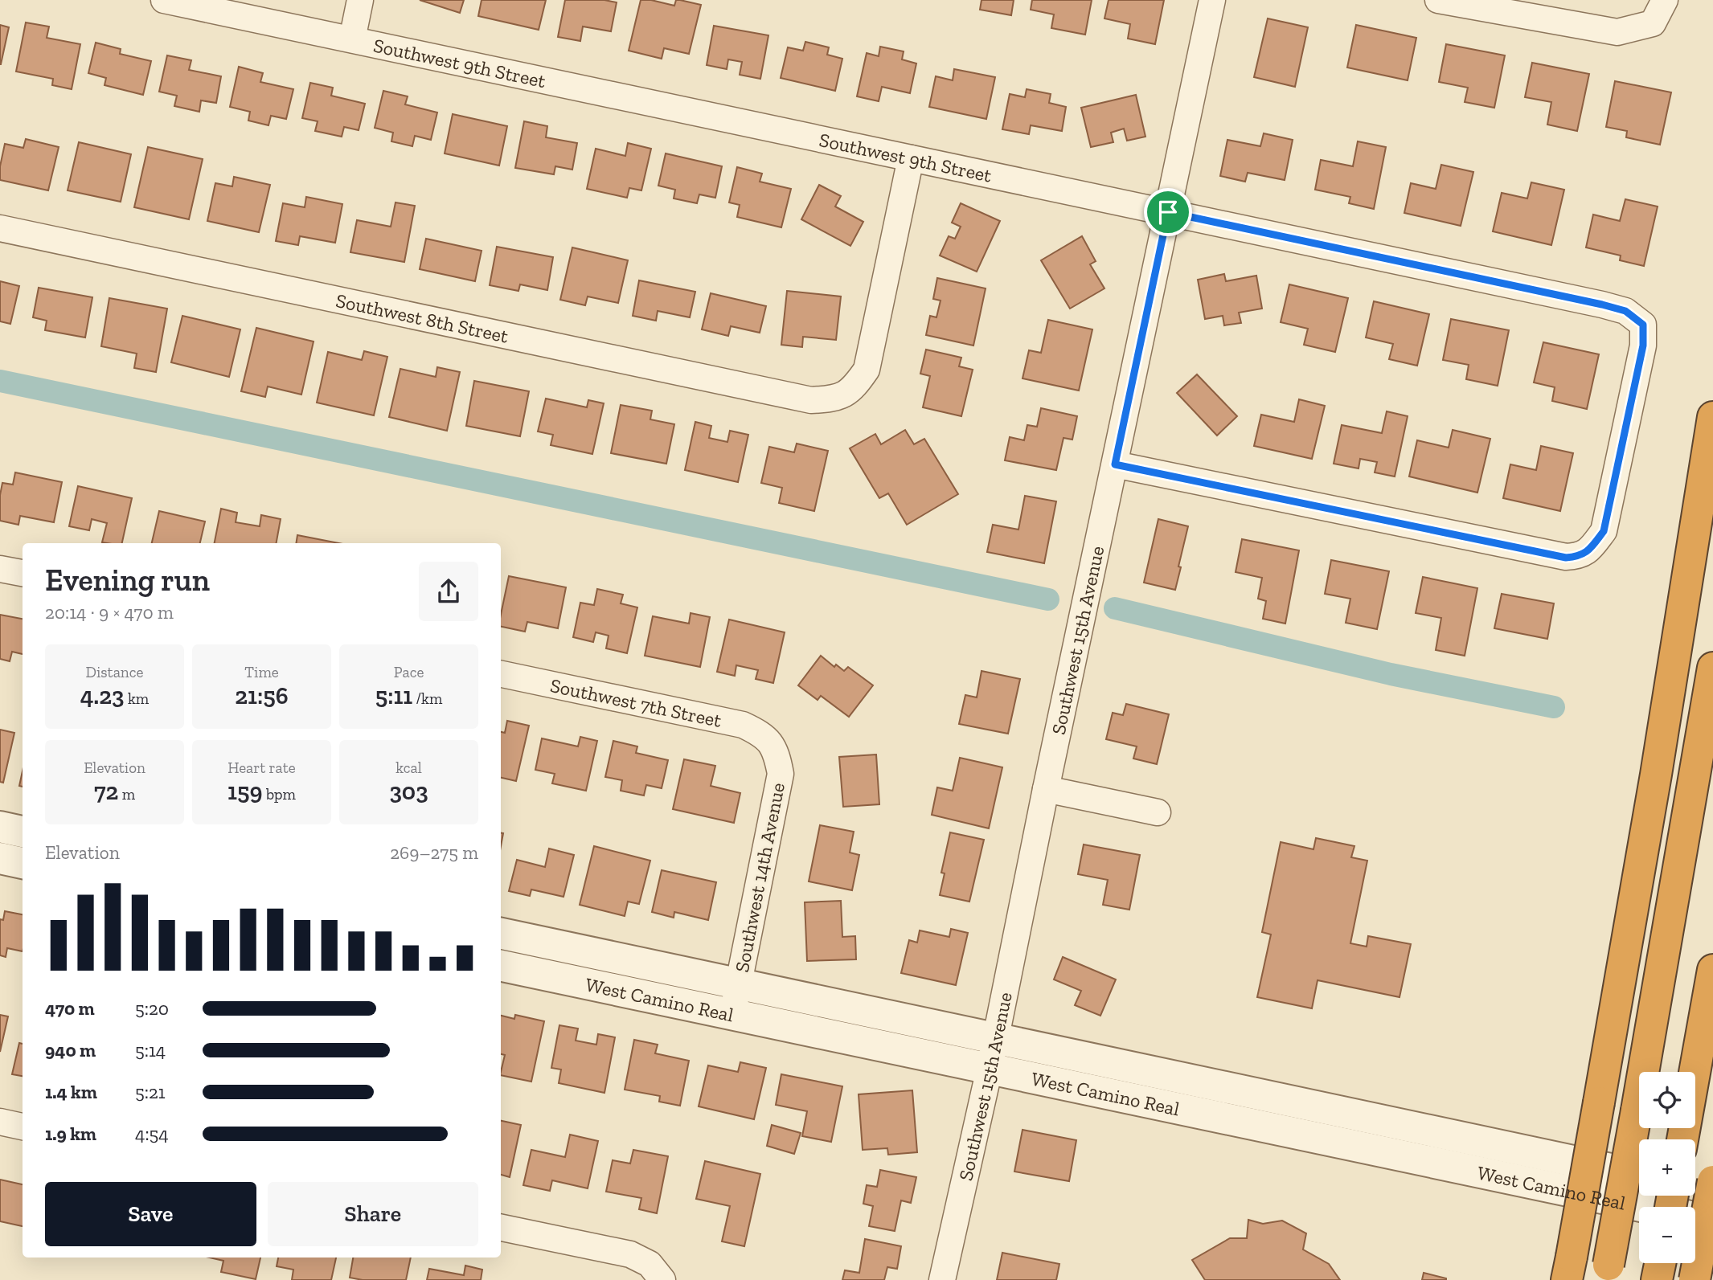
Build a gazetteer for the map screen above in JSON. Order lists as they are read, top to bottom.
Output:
{
  "streets": {
    "street": [
      "Southwest 9th Street",
      "Southwest 8th Street",
      "Southwest 15th Avenue",
      "Southwest 7th Street",
      "Southwest 14th Avenue",
      "West Camino Real"
    ]
  },
  "crossings": [
    ["Southwest 9th Street", "Southwest 8th Street"],
    ["Southwest 9th Street", "Southwest 15th Avenue"],
    ["Southwest 15th Avenue", "West Camino Real"],
    ["Southwest 7th Street", "Southwest 14th Avenue"],
    ["Southwest 14th Avenue", "West Camino Real"]
  ],
  "page": {
    "heading": ["Evening run", "20:14 · 9 × 470 m"],
    "stats": [
      ["Distance", "4.23 km"],
      ["Time", "21:56"],
      ["Pace", "5:11 /km"],
      ["Elevation", "72 m"],
      ["Heart rate", "159 bpm"],
      ["kcal", "303"]
    ],
    "chart": ["Elevation", "269–275 m"],
    "list": [
      {
        "name": "470 m",
        "note": "5:20"
      },
      {
        "name": "940 m",
        "note": "5:14"
      },
      {
        "name": "1.4 km",
        "note": "5:21"
      },
      {
        "name": "1.9 km",
        "note": "4:54"
      }
    ],
    "map_buttons": ["+", "−"],
    "buttons": ["Save", "Share"]
  }
}
